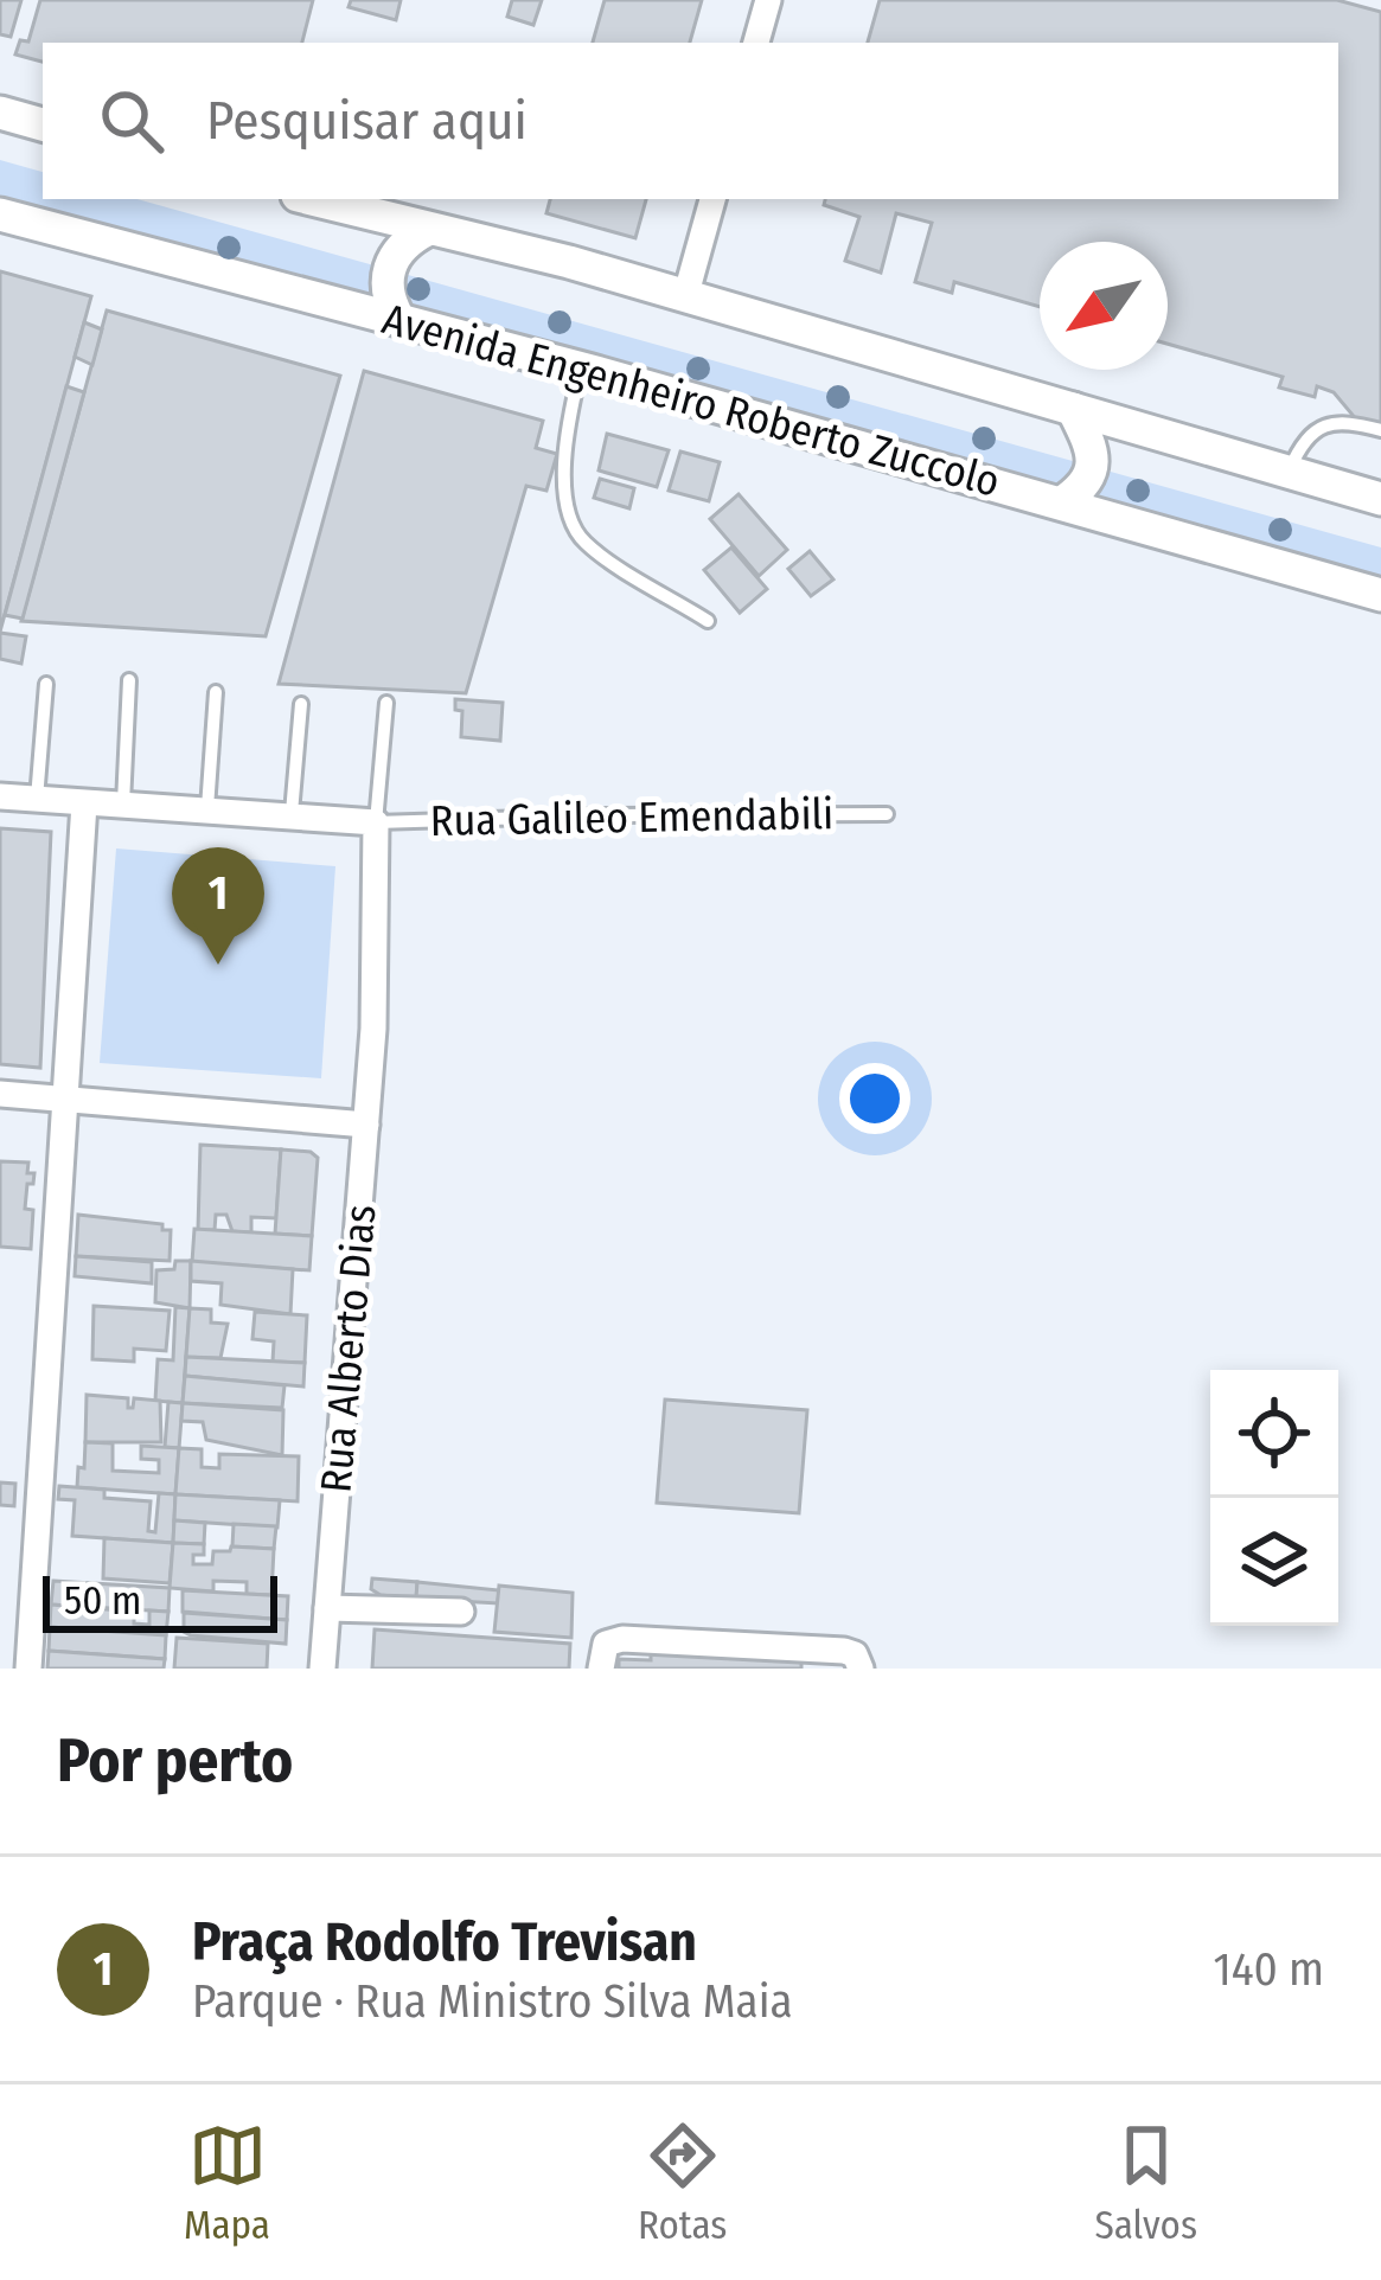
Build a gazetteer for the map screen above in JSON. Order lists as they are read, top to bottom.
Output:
{
  "streets": {
    "street": ["Avenida Engenheiro Roberto Zuccolo", "Rua Galileo Emendabili", "Rua Alberto Dias"]
  },
  "crossings": [
    ["Rua Galileo Emendabili", "Rua Alberto Dias"]
  ],
  "scale_bar": "50 m",
  "north": "bottom left",
  "page": {
    "search": "Pesquisar aqui",
    "pins": "1",
    "scale": "50 m",
    "heading": "Por perto",
    "list": [
      {
        "mark": "1",
        "name": "Praça Rodolfo Trevisan",
        "note": "Parque · Rua Ministro Silva Maia",
        "value": "140 m"
      }
    ],
    "nav": ["Mapa", "Rotas", "Salvos"]
  }
}
